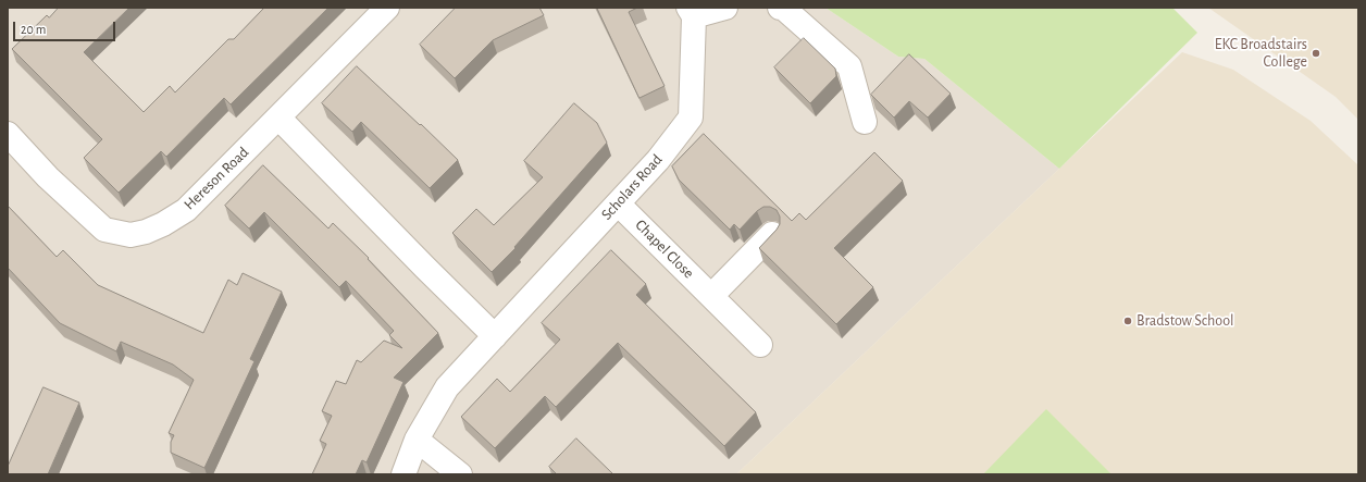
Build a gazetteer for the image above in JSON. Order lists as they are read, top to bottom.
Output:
{
  "streets": {
    "street": ["Hereson Road", "Scholars Road", "Chapel Close"]
  },
  "crossings": [
    ["Scholars Road", "Chapel Close"]
  ],
  "places": ["EKC Broadstairs College", "Bradstow School"],
  "scale_bar": "20 m"
}
